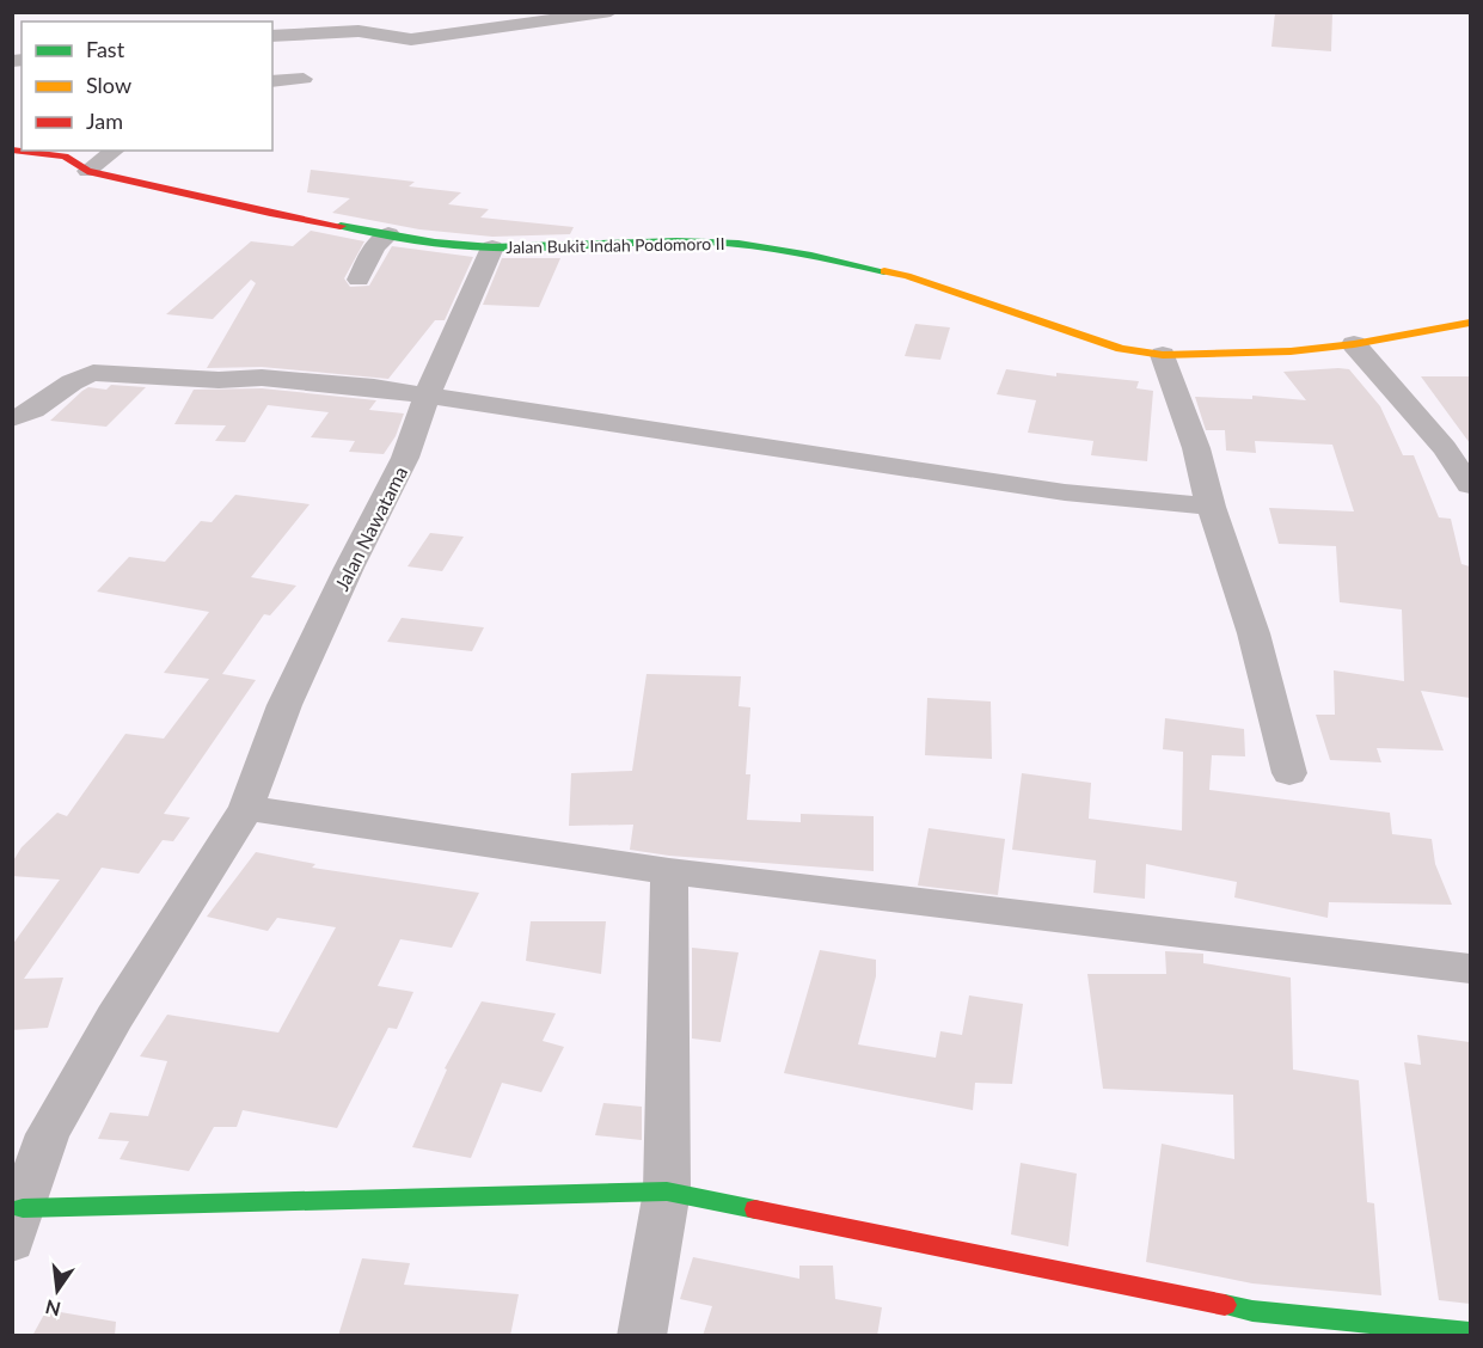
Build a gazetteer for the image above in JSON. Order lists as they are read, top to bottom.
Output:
{
  "streets": {
    "street": ["Jalan Bukit Indah Podomoro II", "Jalan Nawatama"]
  },
  "crossings": [
    ["Jalan Bukit Indah Podomoro II", "Jalan Nawatama"]
  ],
  "legend": ["Fast", "Slow", "Jam"],
  "north": "bottom"
}
